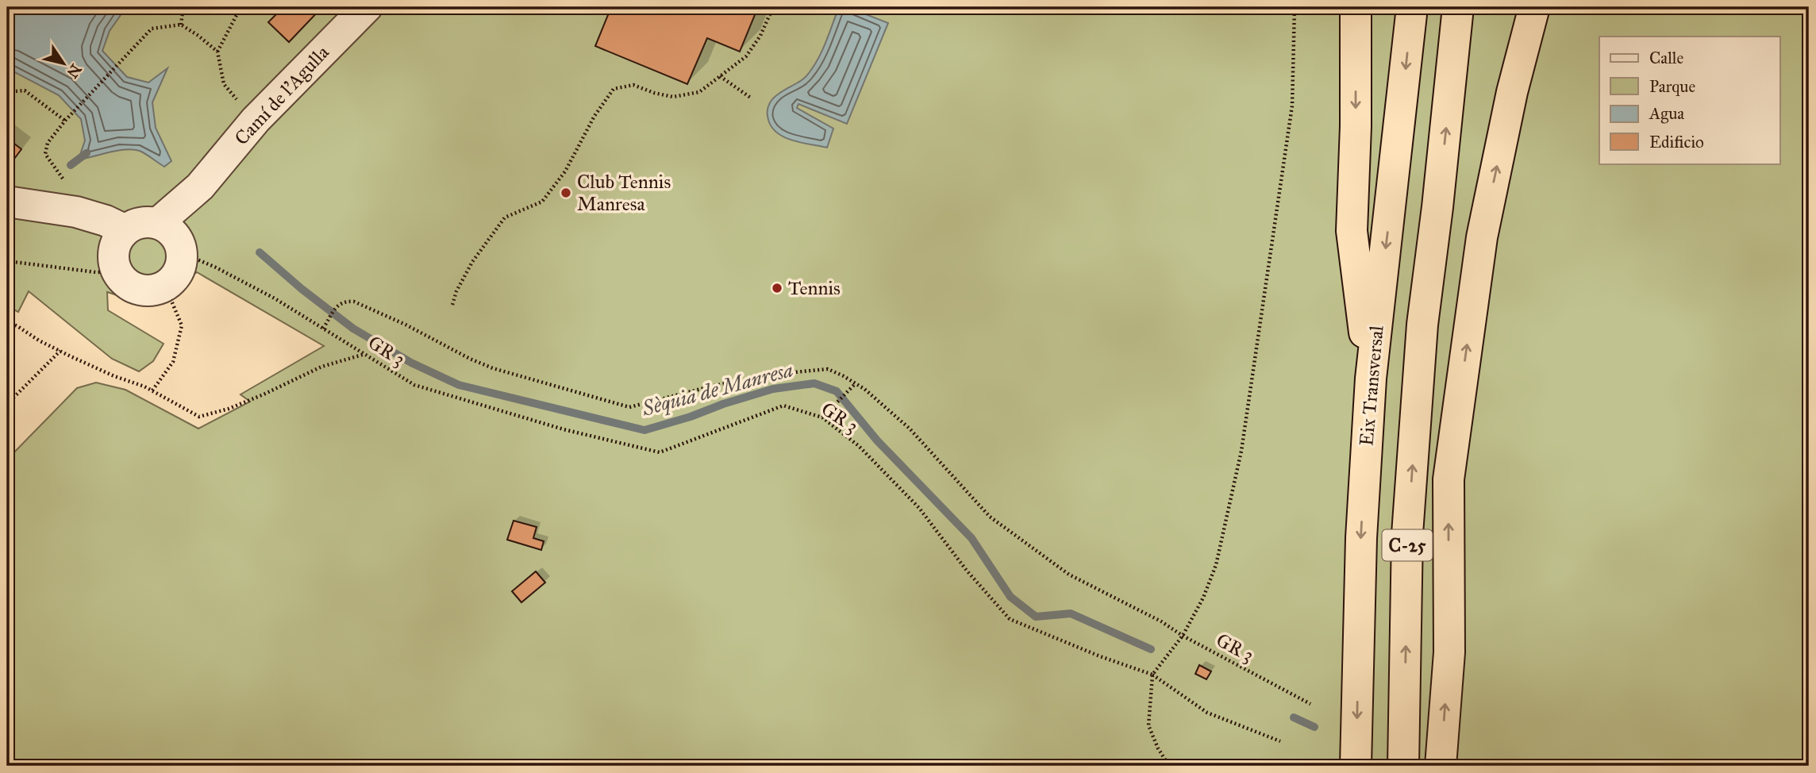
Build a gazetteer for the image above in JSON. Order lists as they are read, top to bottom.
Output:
{
  "streets": {
    "highway": ["Eix Transversal", "C-25"],
    "street": ["Camí de l'Agulla"],
    "path": ["GR 3"]
  },
  "crossings": [
    ["Camí de l'Agulla", "GR 3"]
  ],
  "water": ["Sèquia de Manresa"],
  "places": ["Club Tennis Manresa", "Tennis"],
  "legend": [
    "Calle",
    "Parque",
    "Agua",
    "Edificio"
  ],
  "north": "bottom right"
}
